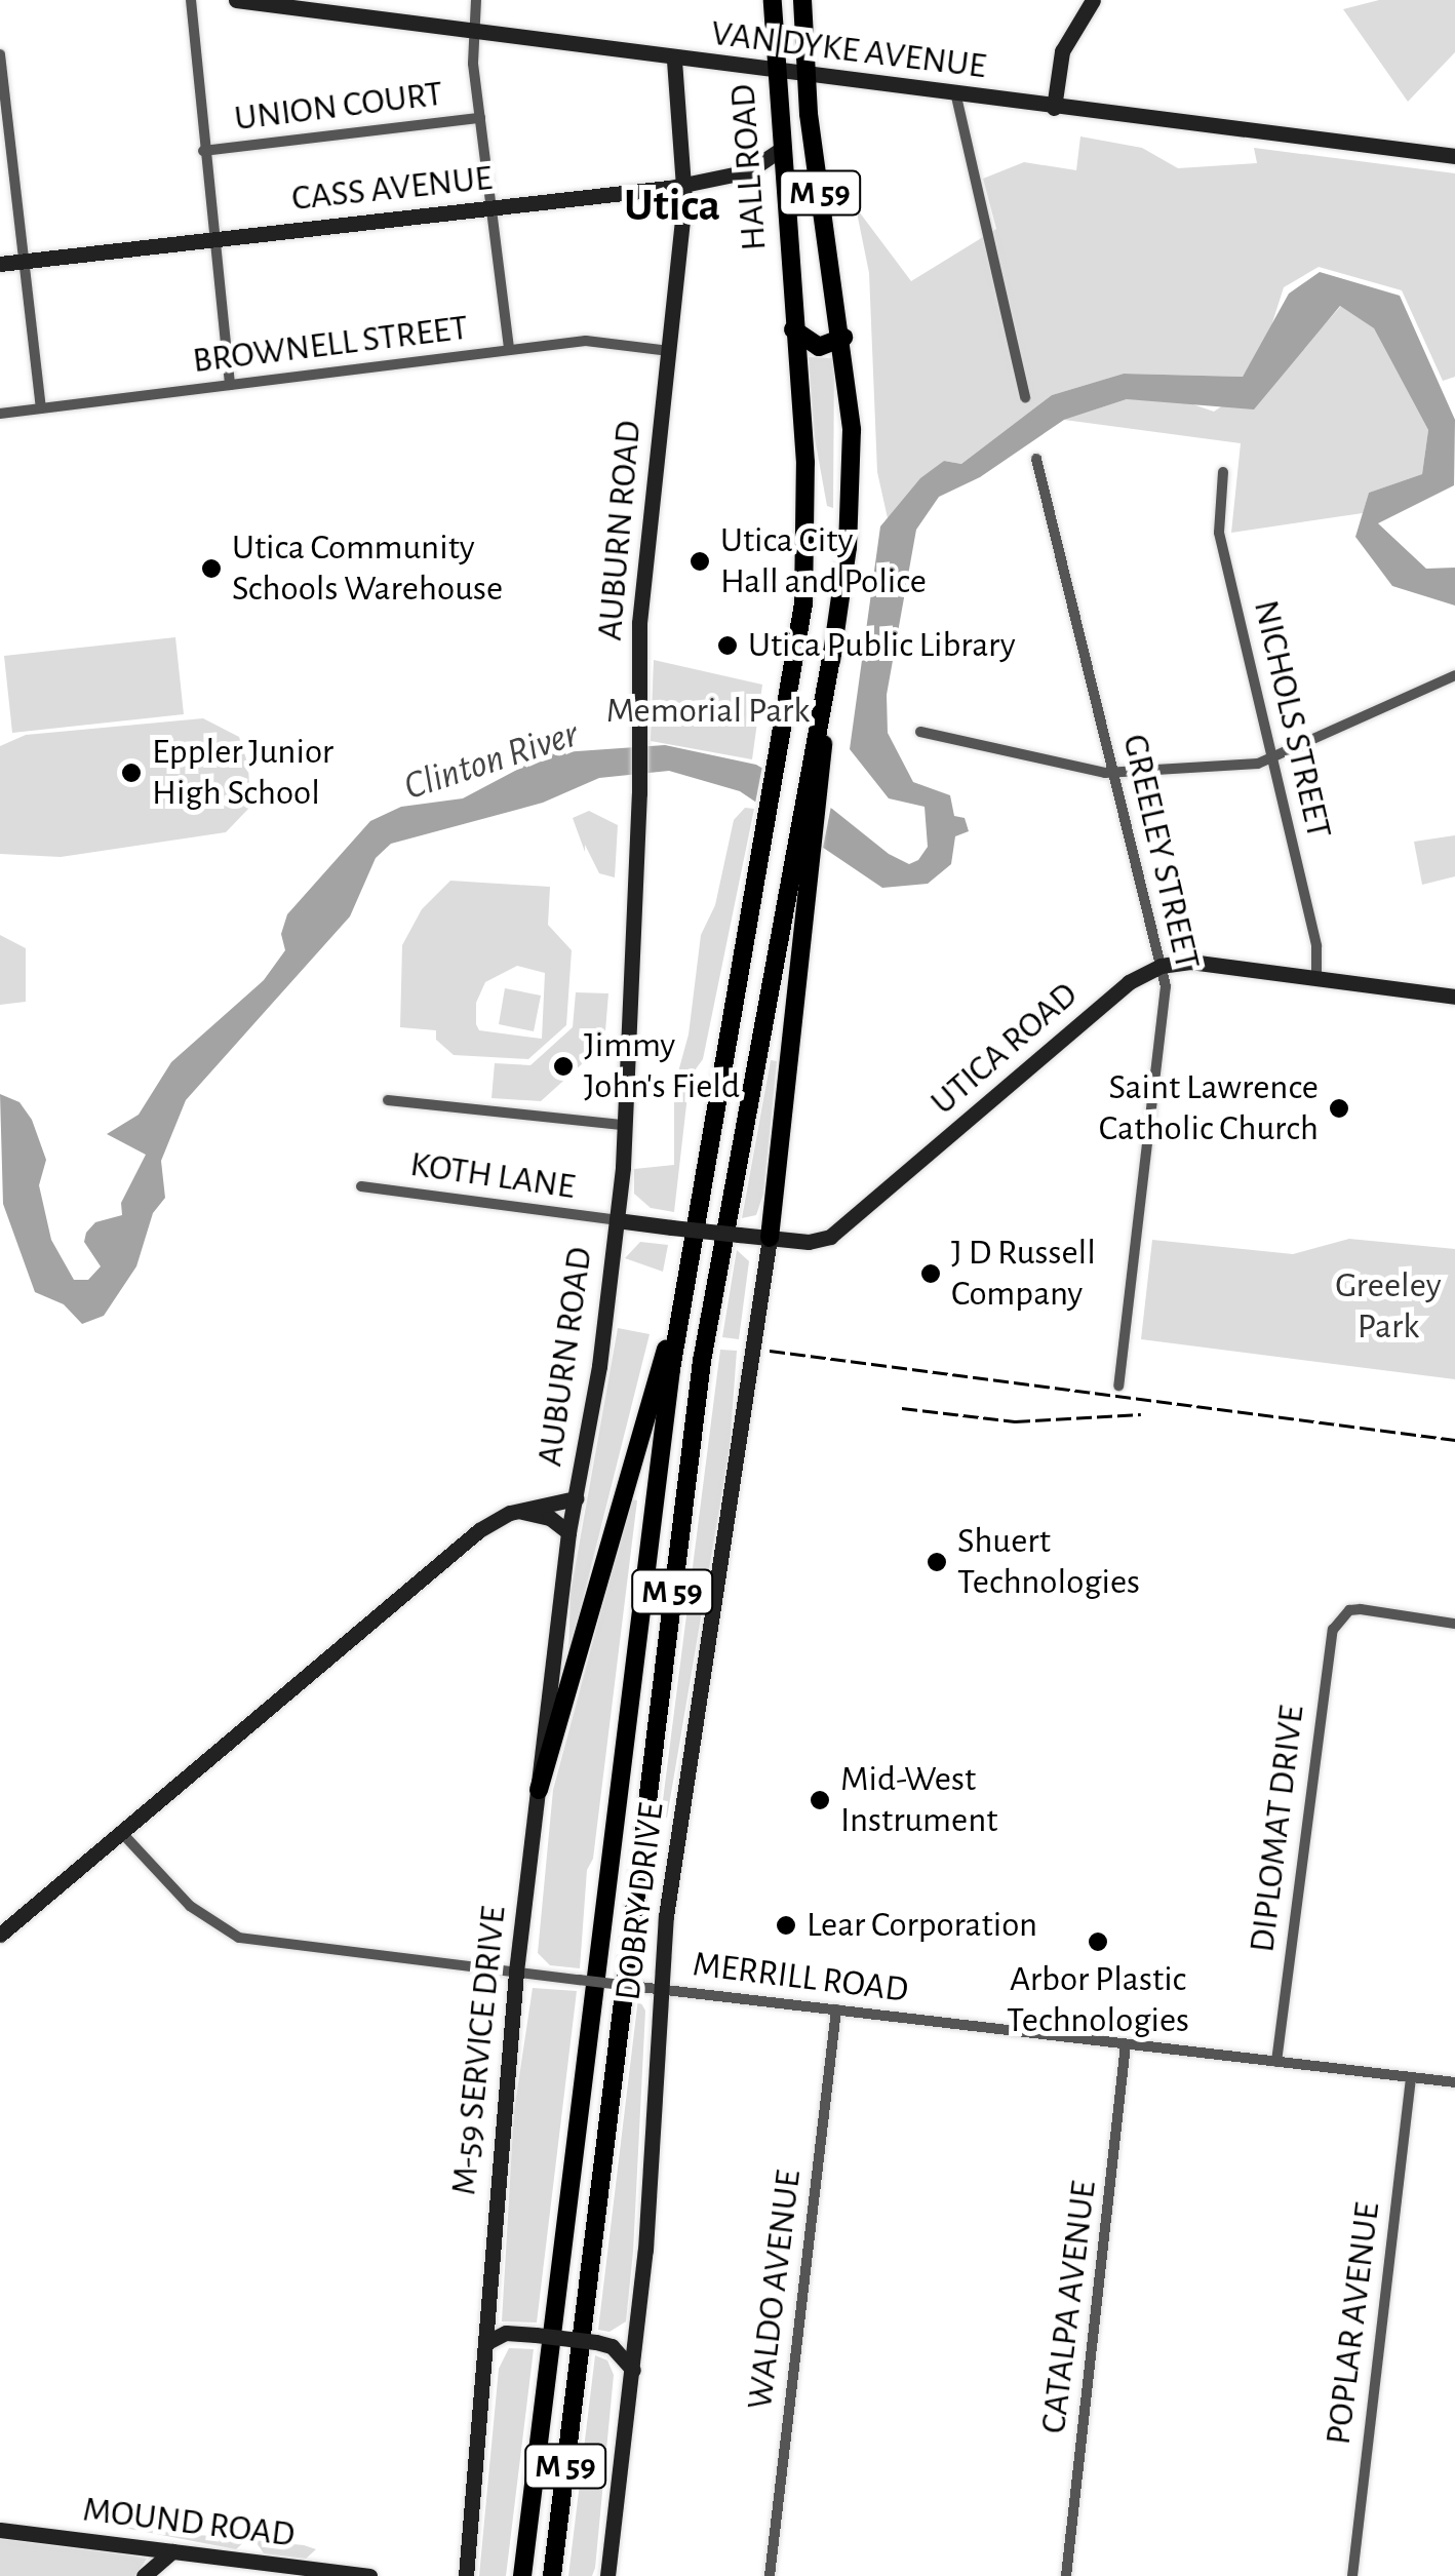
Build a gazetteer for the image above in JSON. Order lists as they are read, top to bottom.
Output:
{
  "streets": {
    "highway": ["HALL ROAD", "M 59"],
    "street": [
      "VAN DYKE AVENUE",
      "UNION COURT",
      "CASS AVENUE",
      "BROWNELL STREET",
      "AUBURN ROAD",
      "NICHOLS STREET",
      "GREELEY STREET",
      "UTICA ROAD",
      "KOTH LANE",
      "DIPLOMAT DRIVE",
      "DOBRY DRIVE",
      "MERRILL ROAD",
      "M-59 SERVICE DRIVE",
      "WALDO AVENUE",
      "CATALPA AVENUE",
      "POPLAR AVENUE",
      "MOUND ROAD"
    ]
  },
  "crossings": [
    ["VAN DYKE AVENUE", "HALL ROAD"],
    ["VAN DYKE AVENUE", "AUBURN ROAD"],
    ["HALL ROAD", "CASS AVENUE"],
    ["HALL ROAD", "M 59"],
    ["CASS AVENUE", "AUBURN ROAD"],
    ["BROWNELL STREET", "AUBURN ROAD"],
    ["AUBURN ROAD", "UTICA ROAD"],
    ["AUBURN ROAD", "KOTH LANE"],
    ["AUBURN ROAD", "MERRILL ROAD"],
    ["AUBURN ROAD", "M-59 SERVICE DRIVE"],
    ["NICHOLS STREET", "UTICA ROAD"],
    ["GREELEY STREET", "UTICA ROAD"],
    ["UTICA ROAD", "KOTH LANE"],
    ["UTICA ROAD", "DOBRY DRIVE"],
    ["DIPLOMAT DRIVE", "MERRILL ROAD"],
    ["DOBRY DRIVE", "MERRILL ROAD"],
    ["MERRILL ROAD", "M-59 SERVICE DRIVE"],
    ["MERRILL ROAD", "WALDO AVENUE"],
    ["MERRILL ROAD", "CATALPA AVENUE"],
    ["MERRILL ROAD", "POPLAR AVENUE"]
  ],
  "districts": ["Utica"],
  "water": ["Clinton River"],
  "parks": ["Memorial Park", "Greeley Park"],
  "places": [
    "Utica City Hall and Police",
    "Utica Community Schools Warehouse",
    "Utica Public Library",
    "Eppler Junior High School",
    "Jimmy John's Field",
    "Saint Lawrence Catholic Church",
    "J D Russell Company",
    "Shuert Technologies",
    "Mid-West Instrument",
    "Lear Corporation",
    "Arbor Plastic Technologies"
  ]
}
